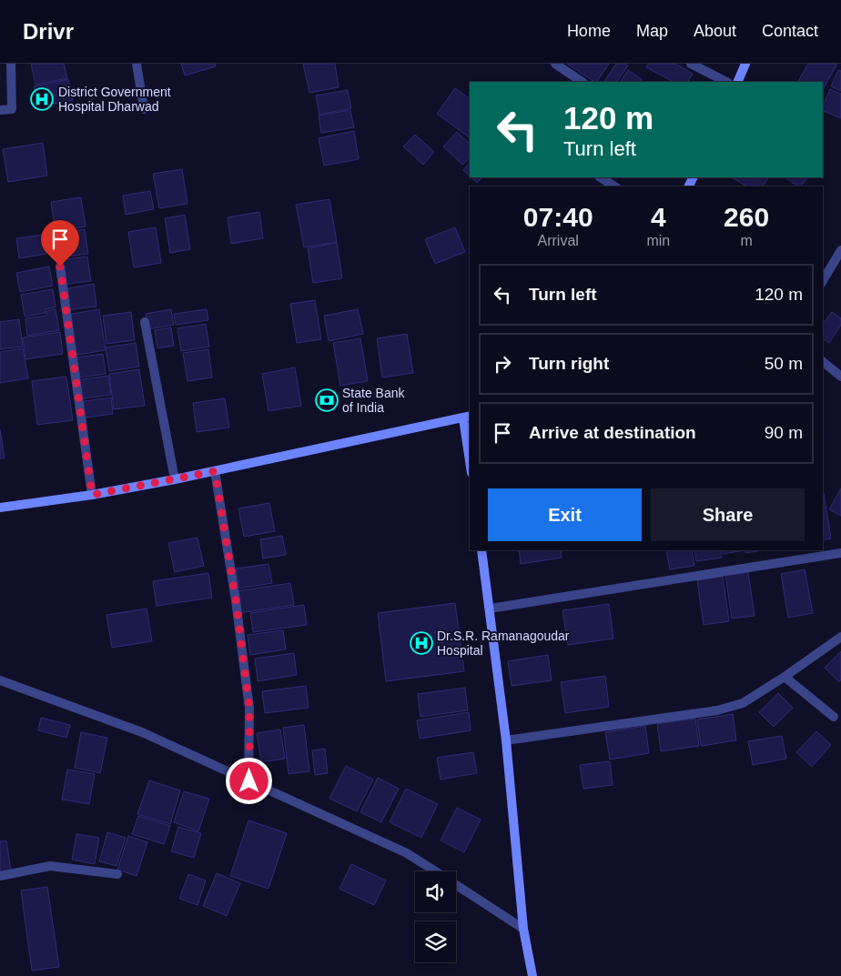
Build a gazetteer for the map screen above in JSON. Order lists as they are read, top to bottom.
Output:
{
  "places": {
    "hospital": ["District Government Hospital Dharwad", "Dr.S.R. Ramanagoudar Hospital"],
    "bank": ["State Bank of India"]
  },
  "page": {
    "header": "Drivr",
    "nav": [
      "Home",
      "Map",
      "About",
      "Contact"
    ],
    "turn": ["120 m", "Turn left"],
    "eta": [
      "07:40",
      "Arrival",
      "4",
      "min",
      "260",
      "m"
    ],
    "list": [
      {
        "name": "Turn left",
        "value": "120 m"
      },
      {
        "name": "Turn right",
        "value": "50 m"
      },
      {
        "name": "Arrive at destination",
        "value": "90 m"
      }
    ],
    "buttons": ["Exit", "Share"]
  }
}
